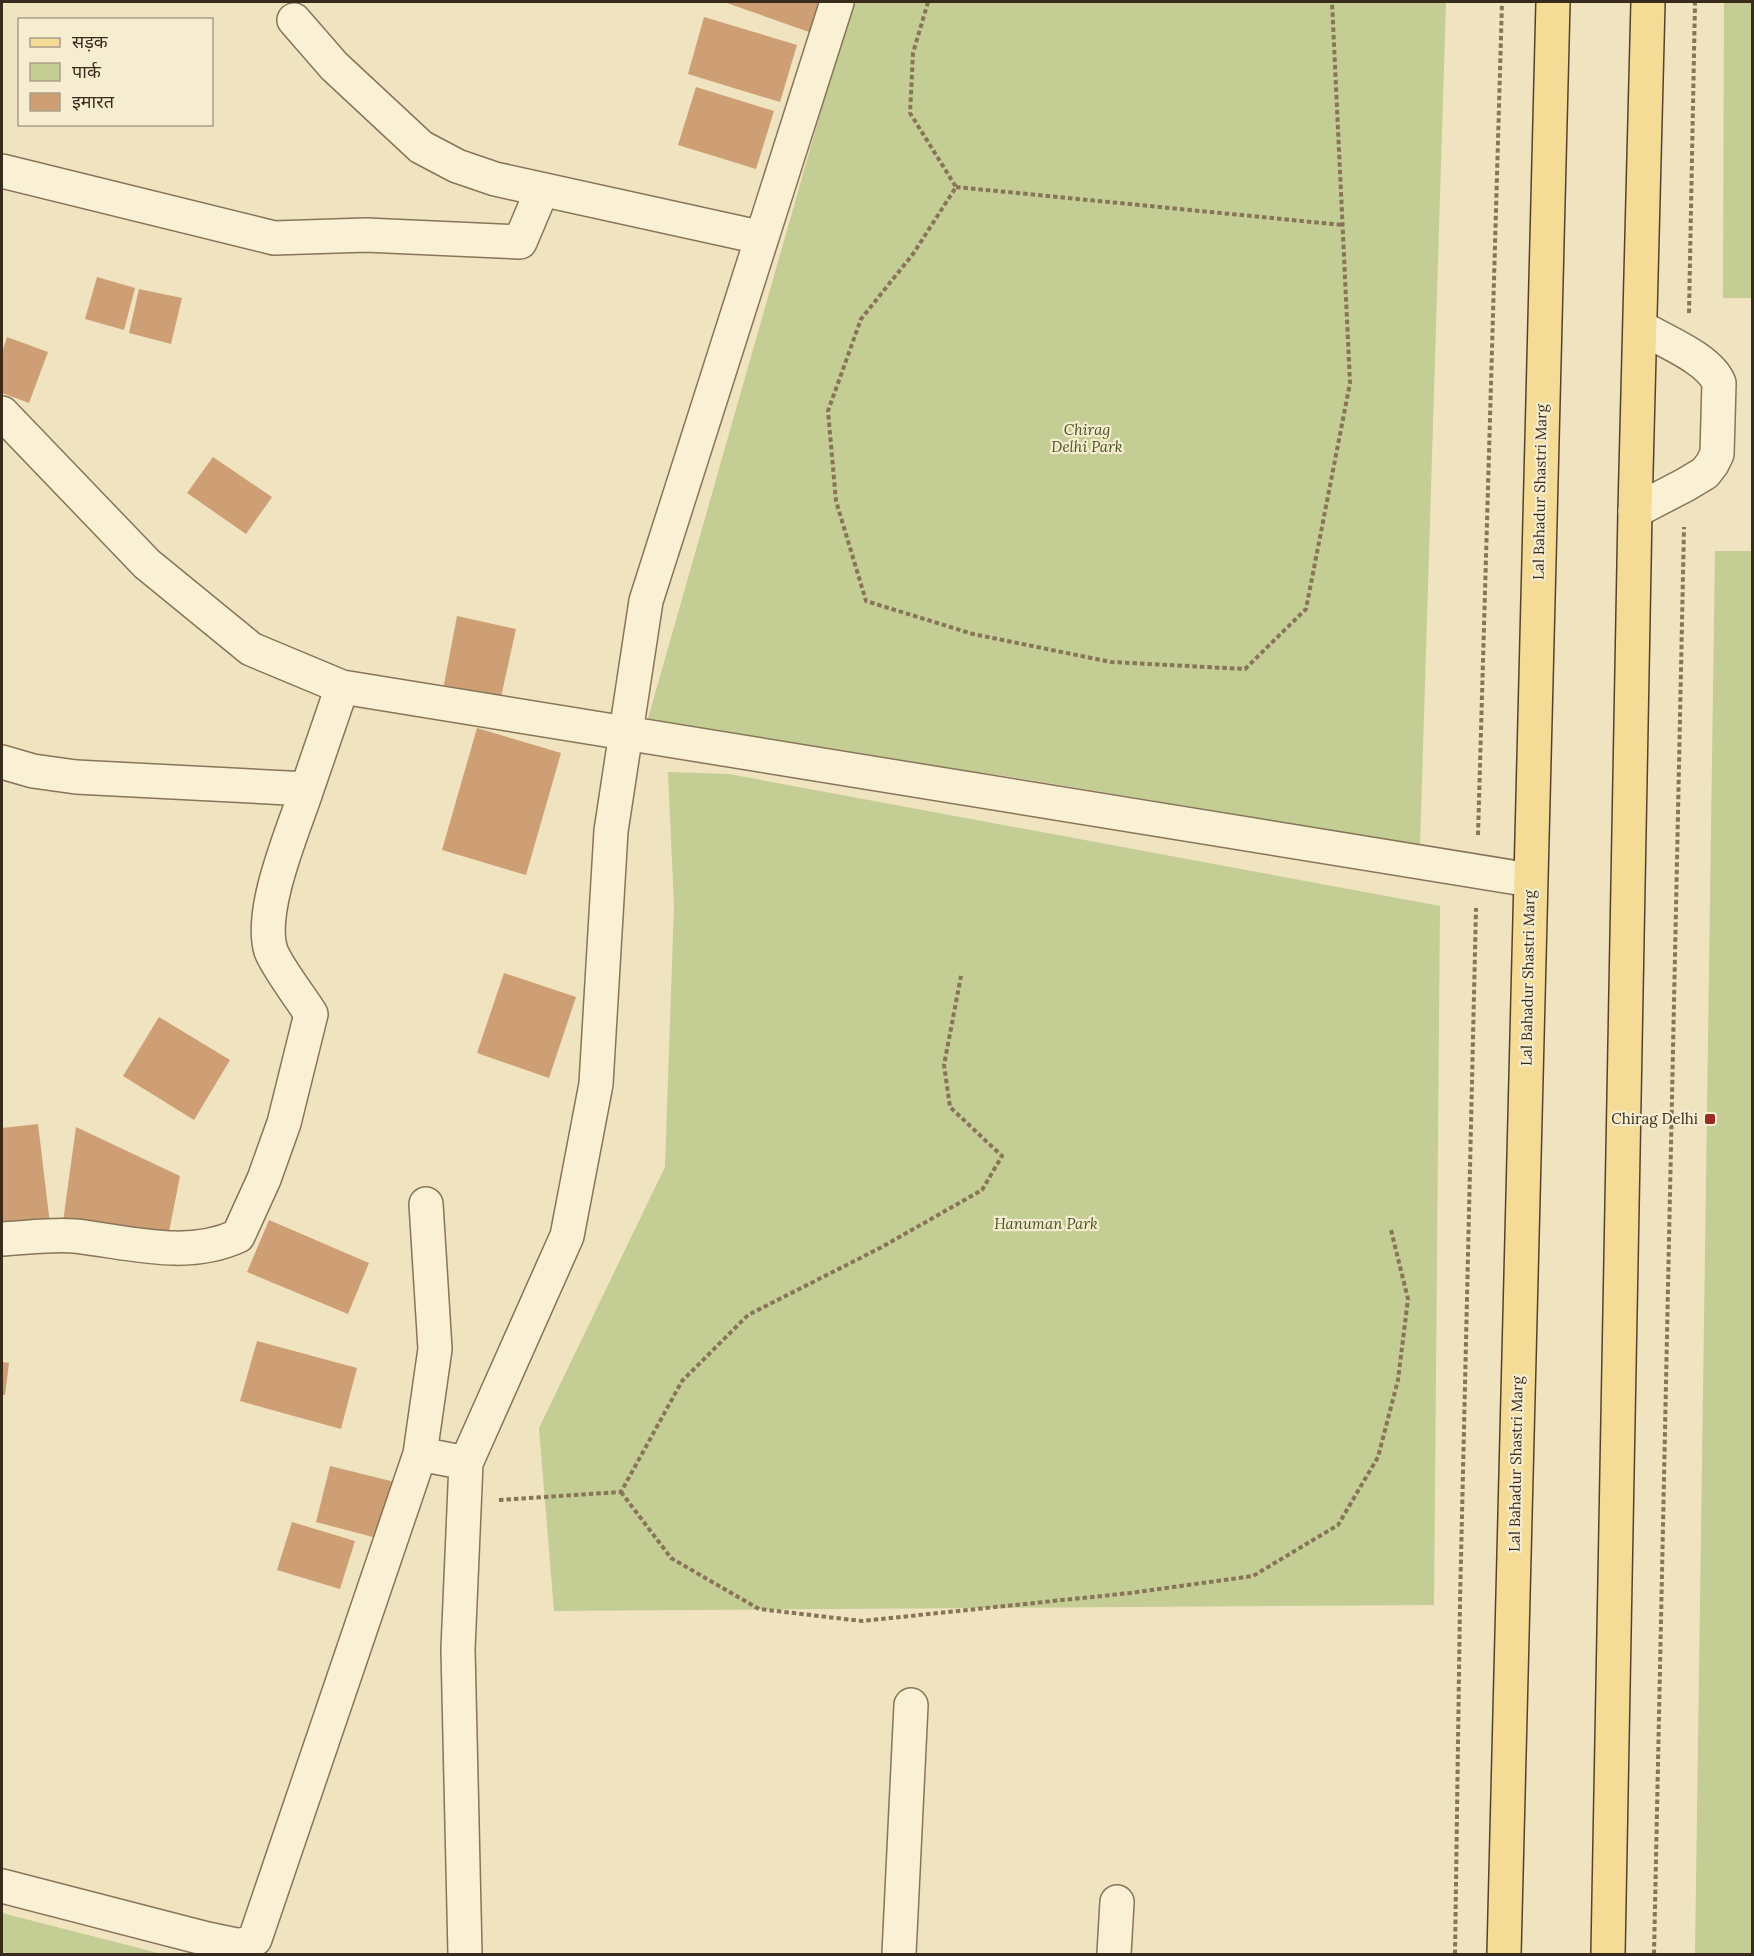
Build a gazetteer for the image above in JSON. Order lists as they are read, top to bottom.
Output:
{
  "streets": {
    "main road": ["Lal Bahadur Shastri Marg"]
  },
  "parks": ["Chirag Delhi Park", "Hanuman Park"],
  "places": {
    "transit": ["Chirag Delhi"]
  },
  "legend": ["सड़क", "पार्क", "इमारत"]
}
